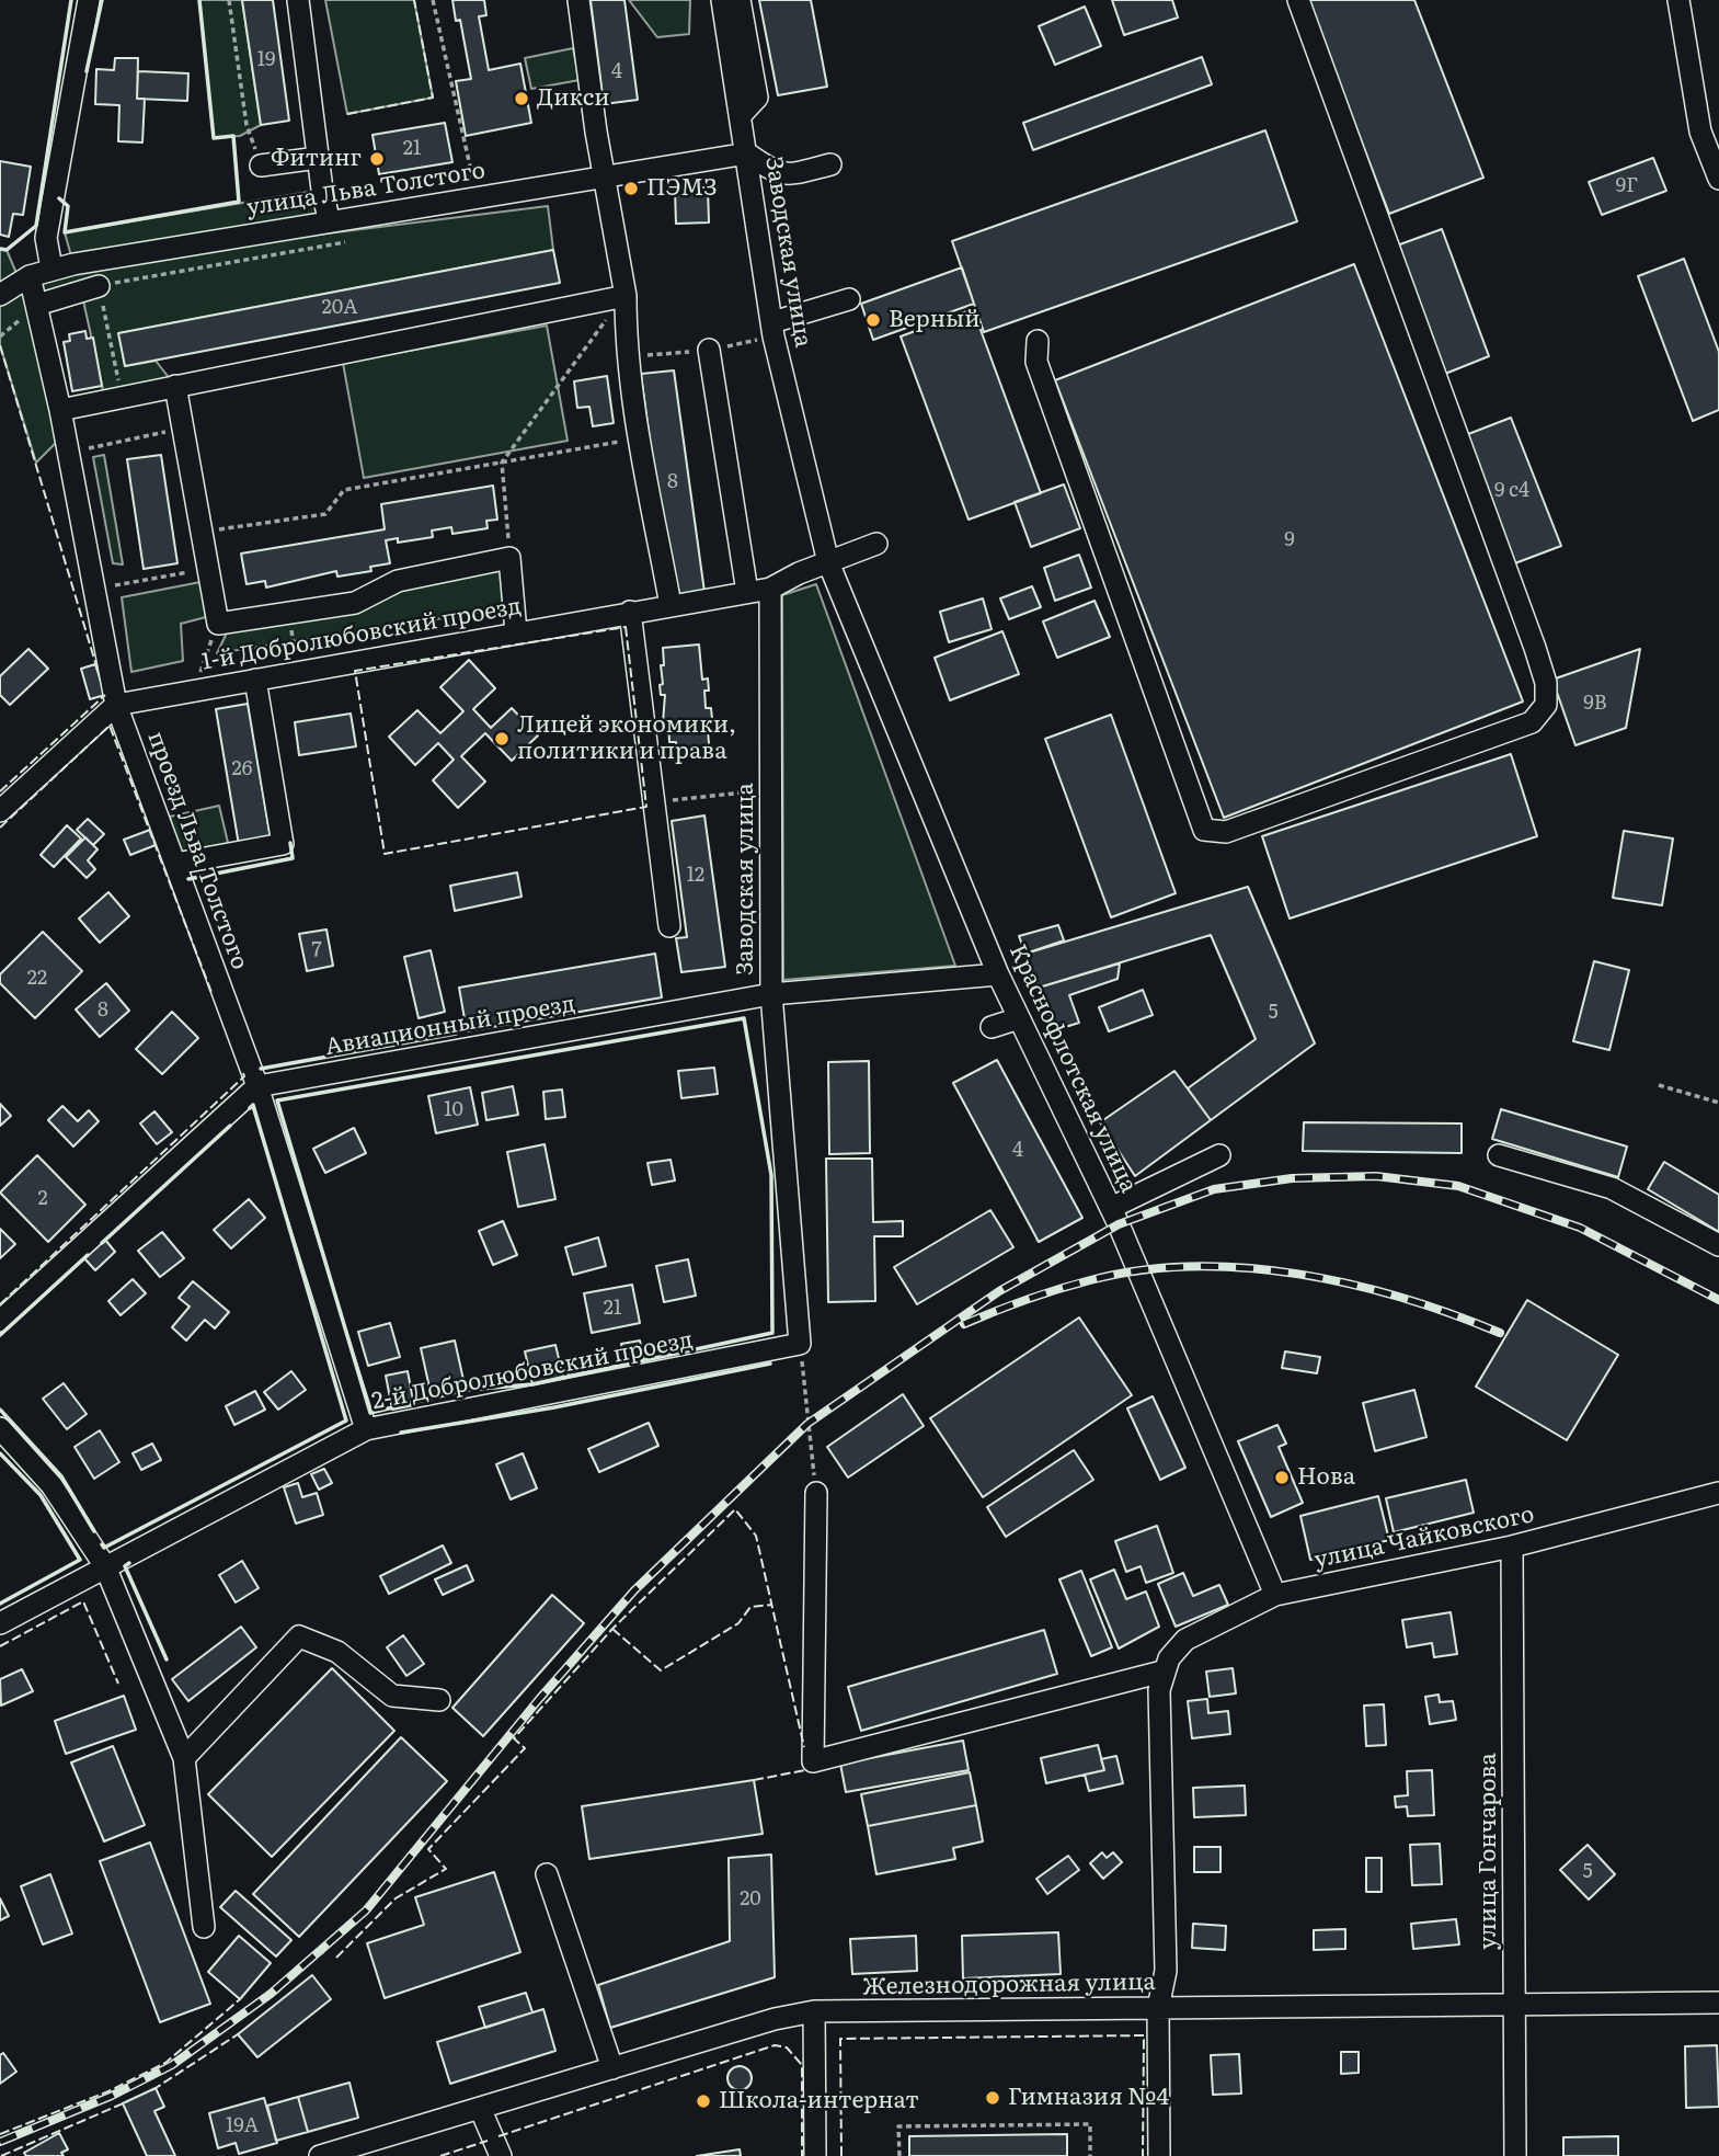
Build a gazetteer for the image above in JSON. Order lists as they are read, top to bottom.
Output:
{
  "streets": {
    "street": [
      "улица Льва Толстого",
      "Заводская улица",
      "1-й Добролюбовский проезд",
      "проезд Льва Толстого",
      "Авиационный проезд",
      "Краснофлотская улица",
      "2-й Добролюбовский проезд",
      "улица Чайковского",
      "улица Гончарова",
      "Железнодорожная улица"
    ]
  },
  "crossings": [
    ["улица Льва Толстого", "Заводская улица"],
    ["улица Льва Толстого", "проезд Льва Толстого"],
    ["Заводская улица", "1-й Добролюбовский проезд"],
    ["Заводская улица", "Авиационный проезд"],
    ["Заводская улица", "Краснофлотская улица"],
    ["Заводская улица", "2-й Добролюбовский проезд"],
    ["1-й Добролюбовский проезд", "проезд Льва Толстого"],
    ["проезд Льва Толстого", "Авиационный проезд"],
    ["проезд Льва Толстого", "2-й Добролюбовский проезд"],
    ["Авиационный проезд", "Краснофлотская улица"],
    ["Краснофлотская улица", "улица Чайковского"],
    ["улица Чайковского", "улица Гончарова"],
    ["улица Гончарова", "Железнодорожная улица"]
  ],
  "places": [
    "Дикси",
    "Фитинг",
    "ПЭМЗ",
    "Верный",
    "Лицей экономики, политики и права",
    "Нова",
    "Гимназия №4",
    "Школа-интернат"
  ],
  "house_numbers": [
    "19",
    "4",
    "21",
    "9Г",
    "20А",
    "8",
    "9 с4",
    "9",
    "9В",
    "26",
    "12",
    "7",
    "22",
    "8",
    "5",
    "10",
    "4",
    "2",
    "21",
    "5",
    "20",
    "19А"
  ]
}
